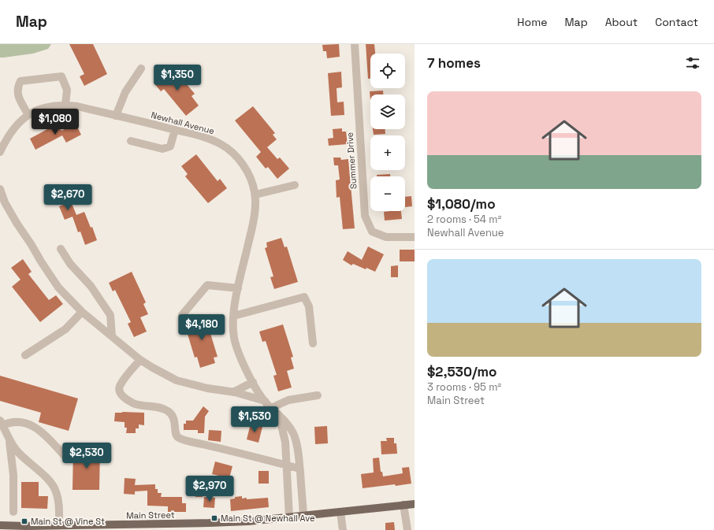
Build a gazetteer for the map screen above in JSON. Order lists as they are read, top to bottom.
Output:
{
  "streets": {
    "main road": ["Main Street"],
    "street": ["Newhall Avenue", "Summer Drive"]
  },
  "crossings": [
    ["Newhall Avenue", "Main Street"]
  ],
  "places": {
    "transit": ["Main St @ Newhall Ave", "Main St @ Vine St"]
  },
  "page": {
    "header": "Map",
    "nav": [
      "Home",
      "Map",
      "About",
      "Contact"
    ],
    "heading": "7 homes",
    "map_buttons": ["+", "−"],
    "price": [
      "$1,350",
      "$1,080",
      "$2,670",
      "$4,180",
      "$1,530",
      "$2,530",
      "$2,970"
    ],
    "list": [
      {
        "name": "$1,080/mo",
        "note": "2 rooms · 54 m² · Newhall Avenue"
      },
      {
        "name": "$2,530/mo",
        "note": "3 rooms · 95 m² · Main Street"
      }
    ]
  }
}
